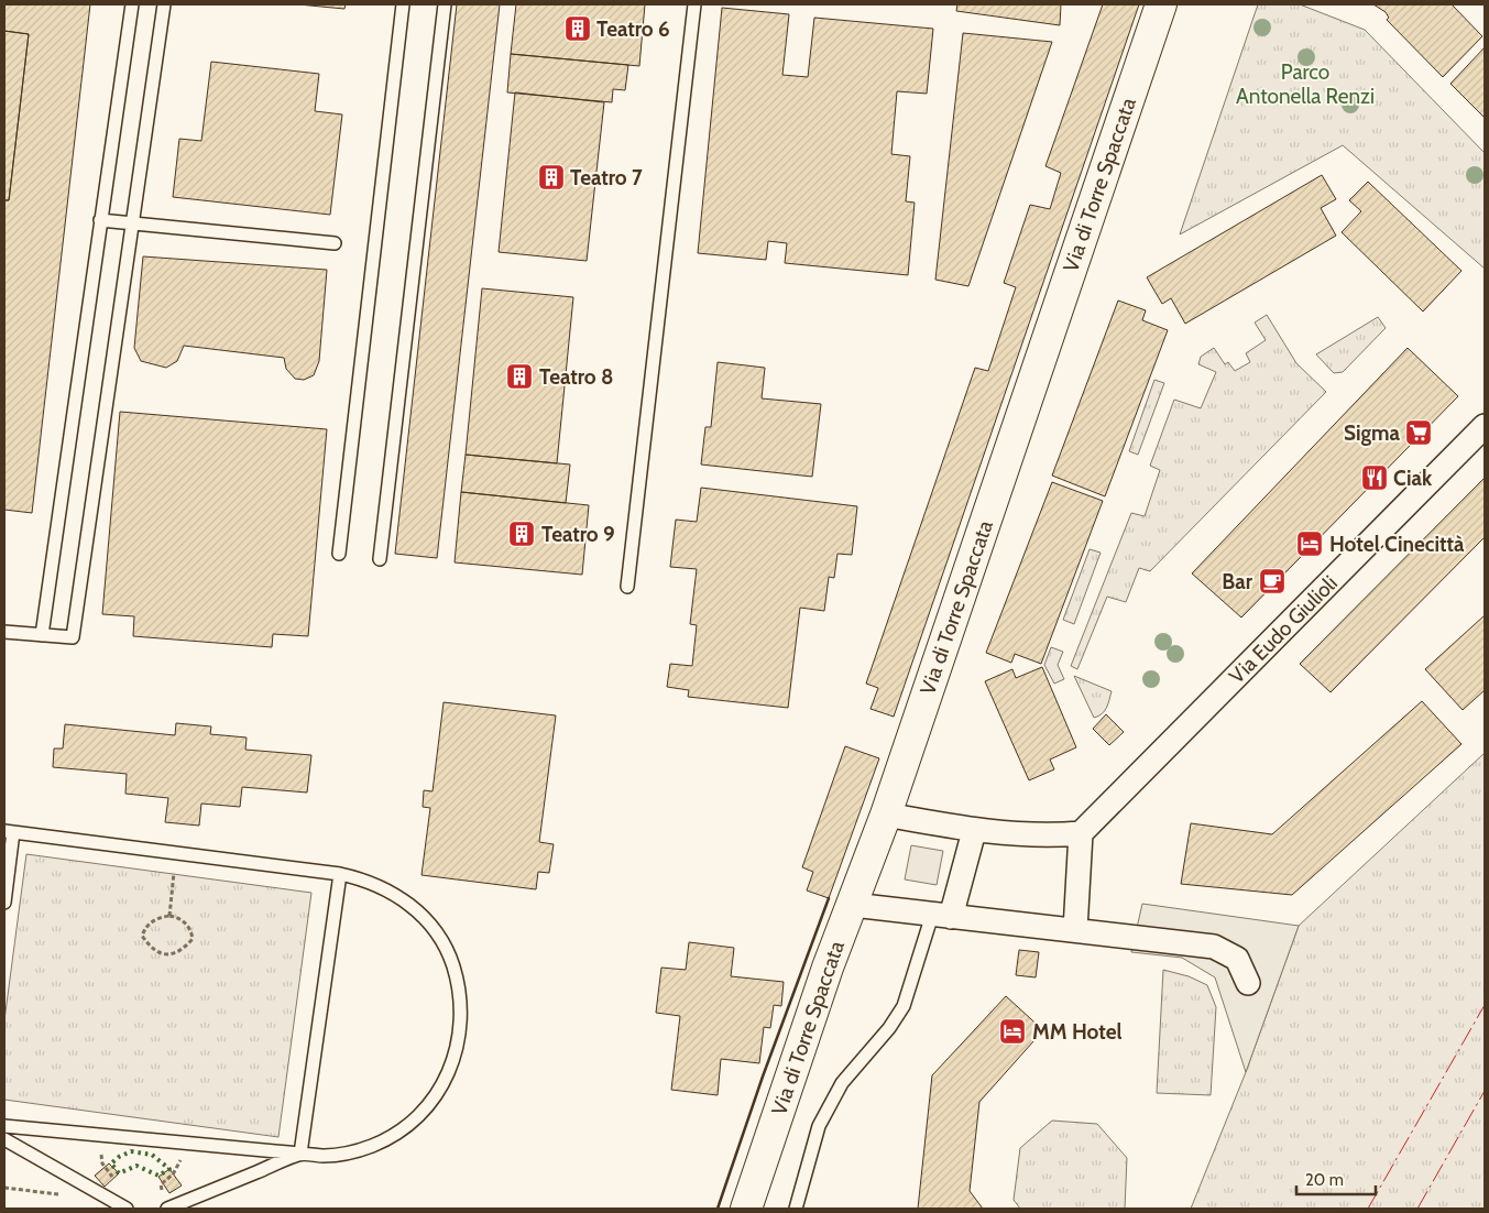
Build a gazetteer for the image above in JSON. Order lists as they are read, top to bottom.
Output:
{
  "streets": {
    "street": ["Via di Torre Spaccata", "Via Eudo Giulioli"]
  },
  "parks": ["Parco Antonella Renzi"],
  "places": {
    "building": [
      "Teatro 6",
      "Teatro 7",
      "Teatro 8",
      "Teatro 9"
    ],
    "supermarket": ["Sigma"],
    "restaurant": ["Ciak"],
    "hotel": ["Hotel Cinecittà", "MM Hotel"],
    "cafe": ["Bar"]
  },
  "scale_bar": "20 m"
}
